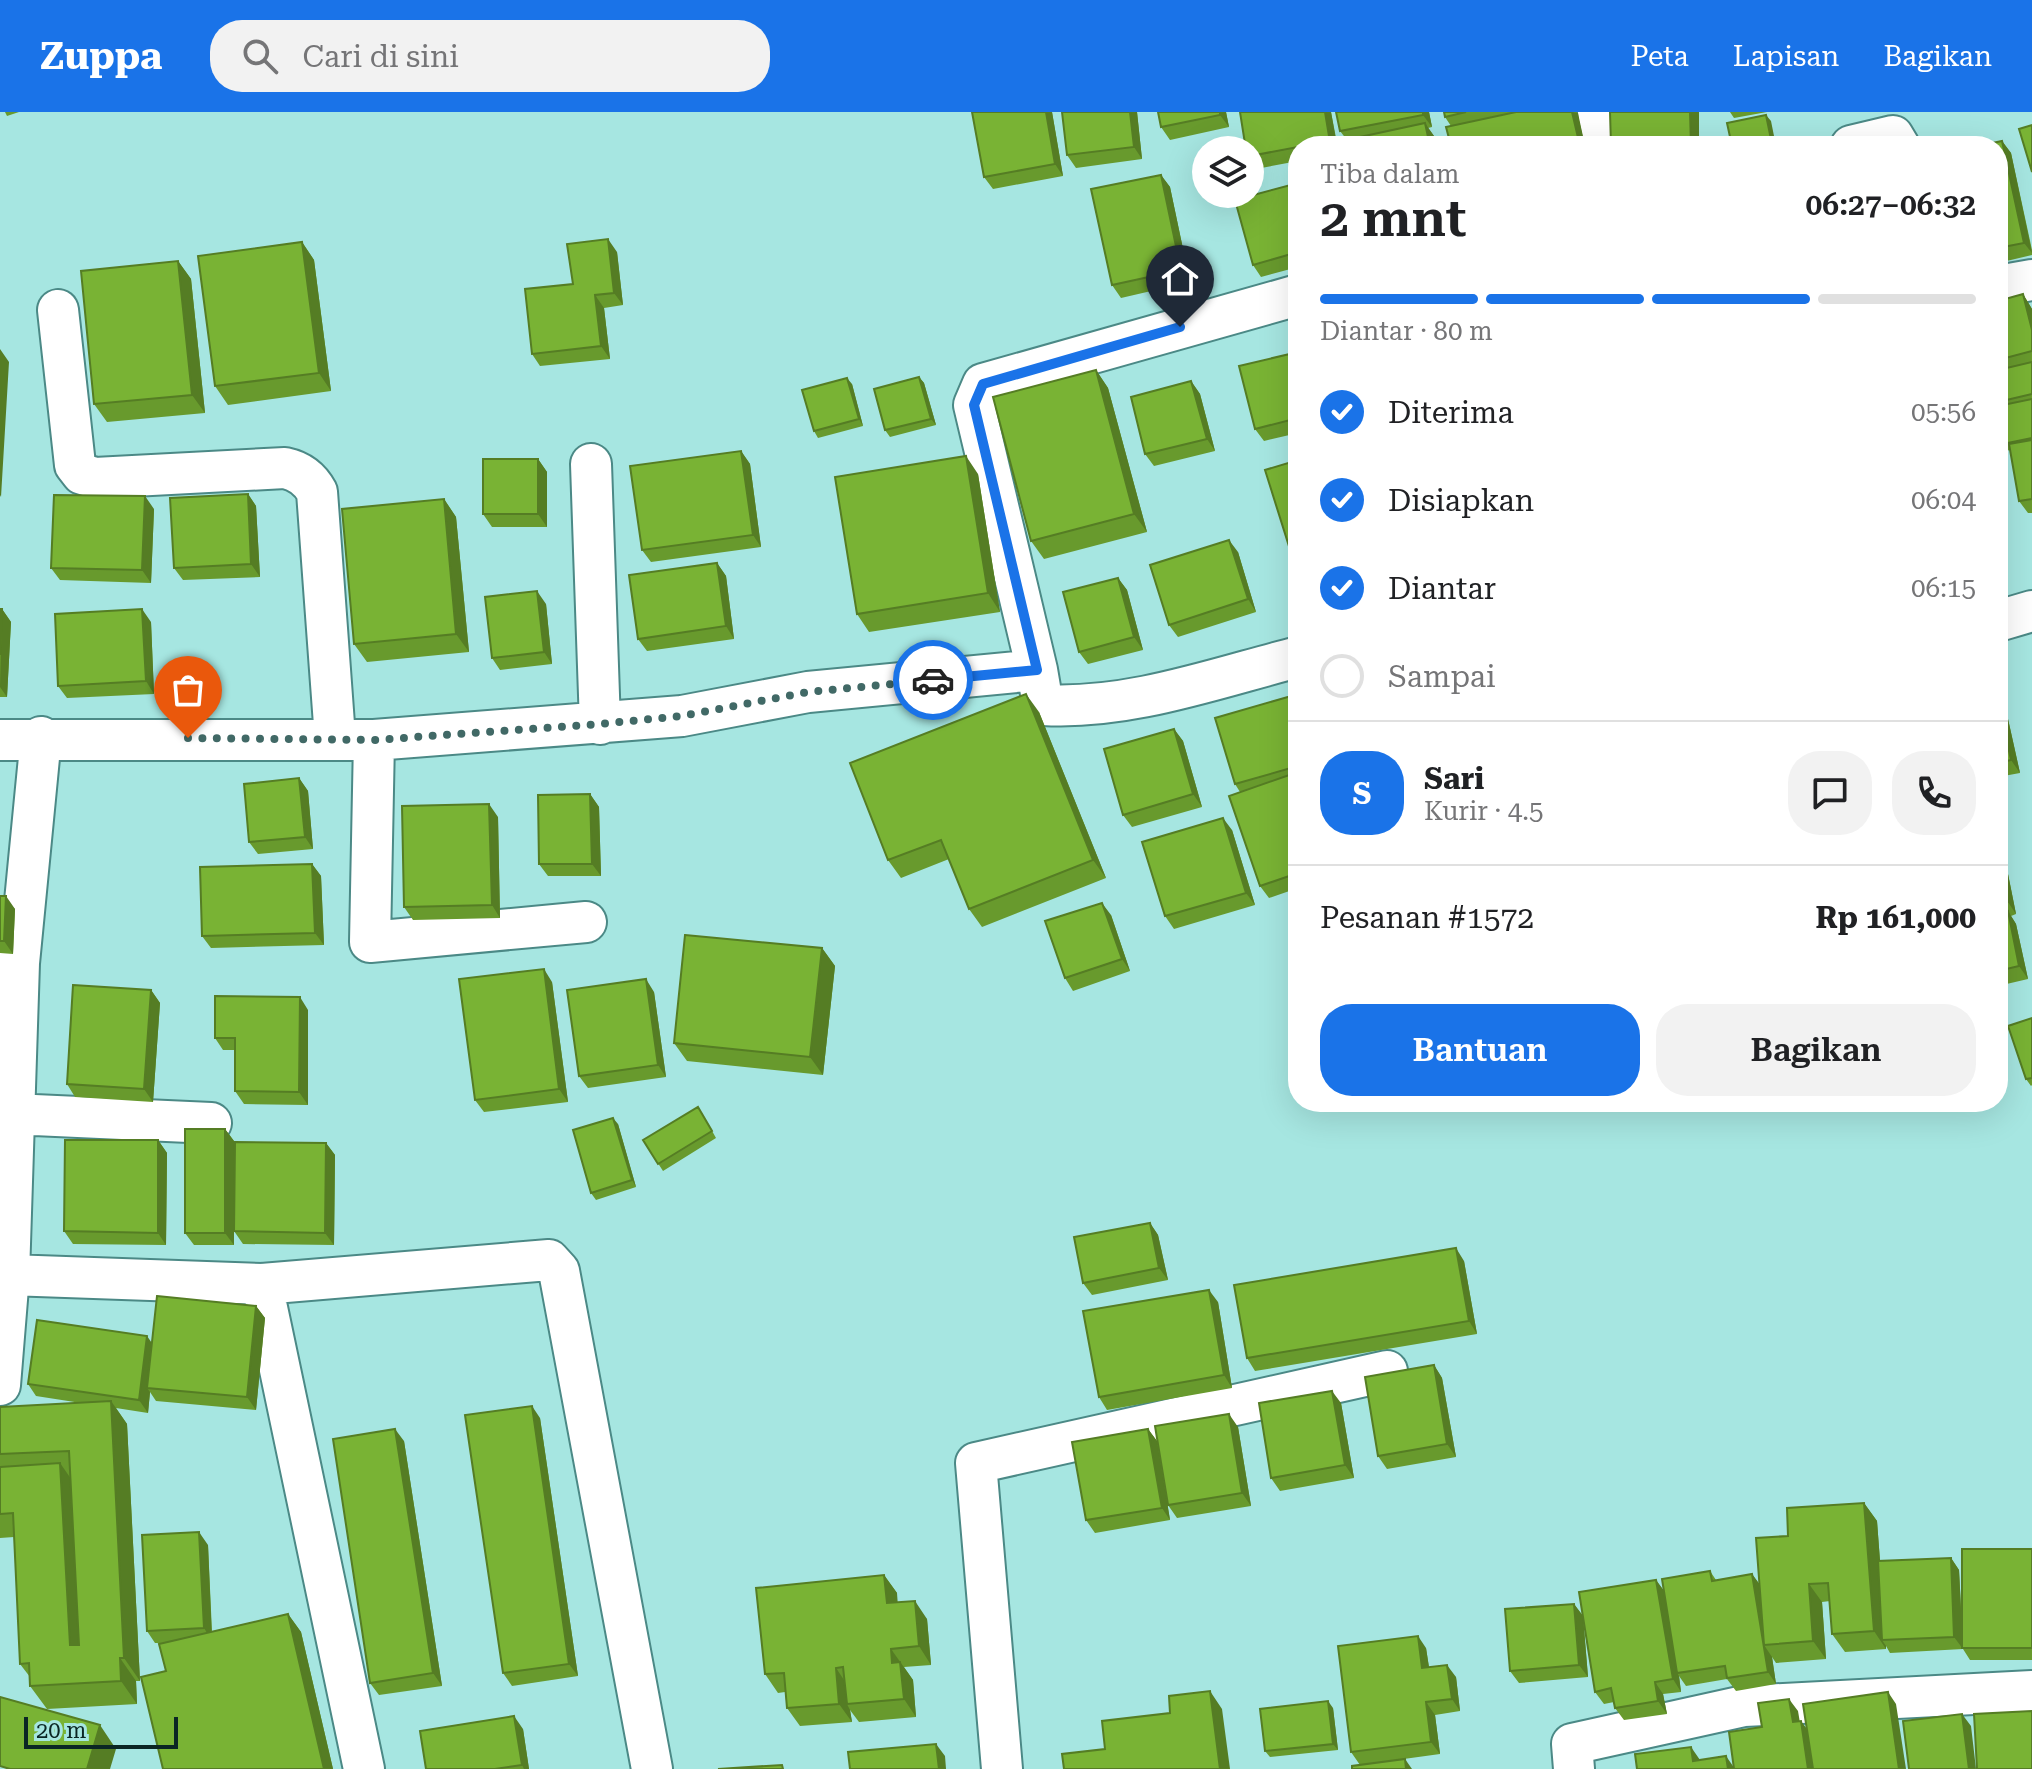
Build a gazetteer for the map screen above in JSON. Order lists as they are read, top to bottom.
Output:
{
  "scale_bar": "20 m",
  "page": {
    "header": "Zuppa",
    "search": "Cari di sini",
    "nav": ["Peta", "Lapisan", "Bagikan"],
    "heading": ["2 mnt", "Tiba dalam", "06:27–06:32"],
    "panel": [
      "Sari",
      "Kurir · 4.5",
      "Pesanan #1572",
      "Rp 161,000"
    ],
    "bar": "Diantar · 80 m",
    "list": [
      ["Diterima", "05:56"],
      ["Disiapkan", "06:04"],
      ["Diantar", "06:15"],
      "Sampai"
    ],
    "round": "S",
    "buttons": ["Bantuan", "Bagikan"],
    "scale": "20 m"
  }
}
